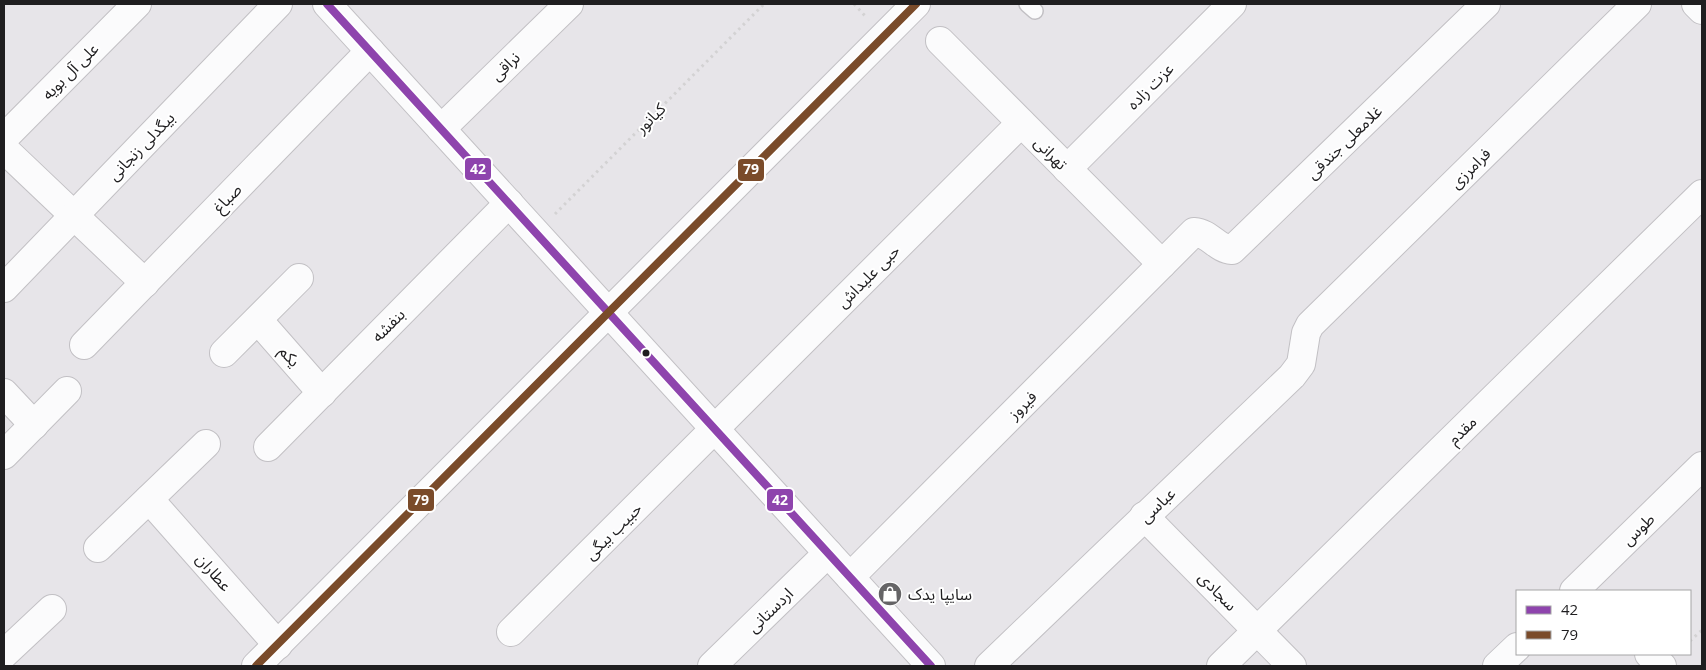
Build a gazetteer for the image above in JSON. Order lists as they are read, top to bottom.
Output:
{
  "streets": {
    "street": [
      "نراقی",
      "علی آل بویه",
      "عزت زاده",
      "غلامعلی جندقی",
      "بیگدلی زنجانی",
      "تهرانی",
      "فرامرزی",
      "صباغ",
      "حبی علیداش",
      "بنفشه",
      "یکم",
      "فیروز",
      "مقدم",
      "عباسی",
      "طوس",
      "حبیب بیگی",
      "عطاران",
      "سجادی",
      "اردستانی"
    ],
    "path": ["کیانور"]
  },
  "crossings": [
    ["عزت زاده", "تهرانی"],
    ["غلامعلی جندقی", "فیروز"],
    ["تهرانی", "حبی علیداش"],
    ["تهرانی", "فیروز"],
    ["فرامرزی", "عباسی"],
    ["حبی علیداش", "حبیب بیگی"],
    ["بنفشه", "یکم"],
    ["مقدم", "سجادی"],
    ["عباسی", "سجادی"]
  ],
  "places": {
    "shop": ["سایپا یدک"]
  },
  "lines": ["transit line 42", "transit line 79"],
  "legend": ["42", "79"]
}
